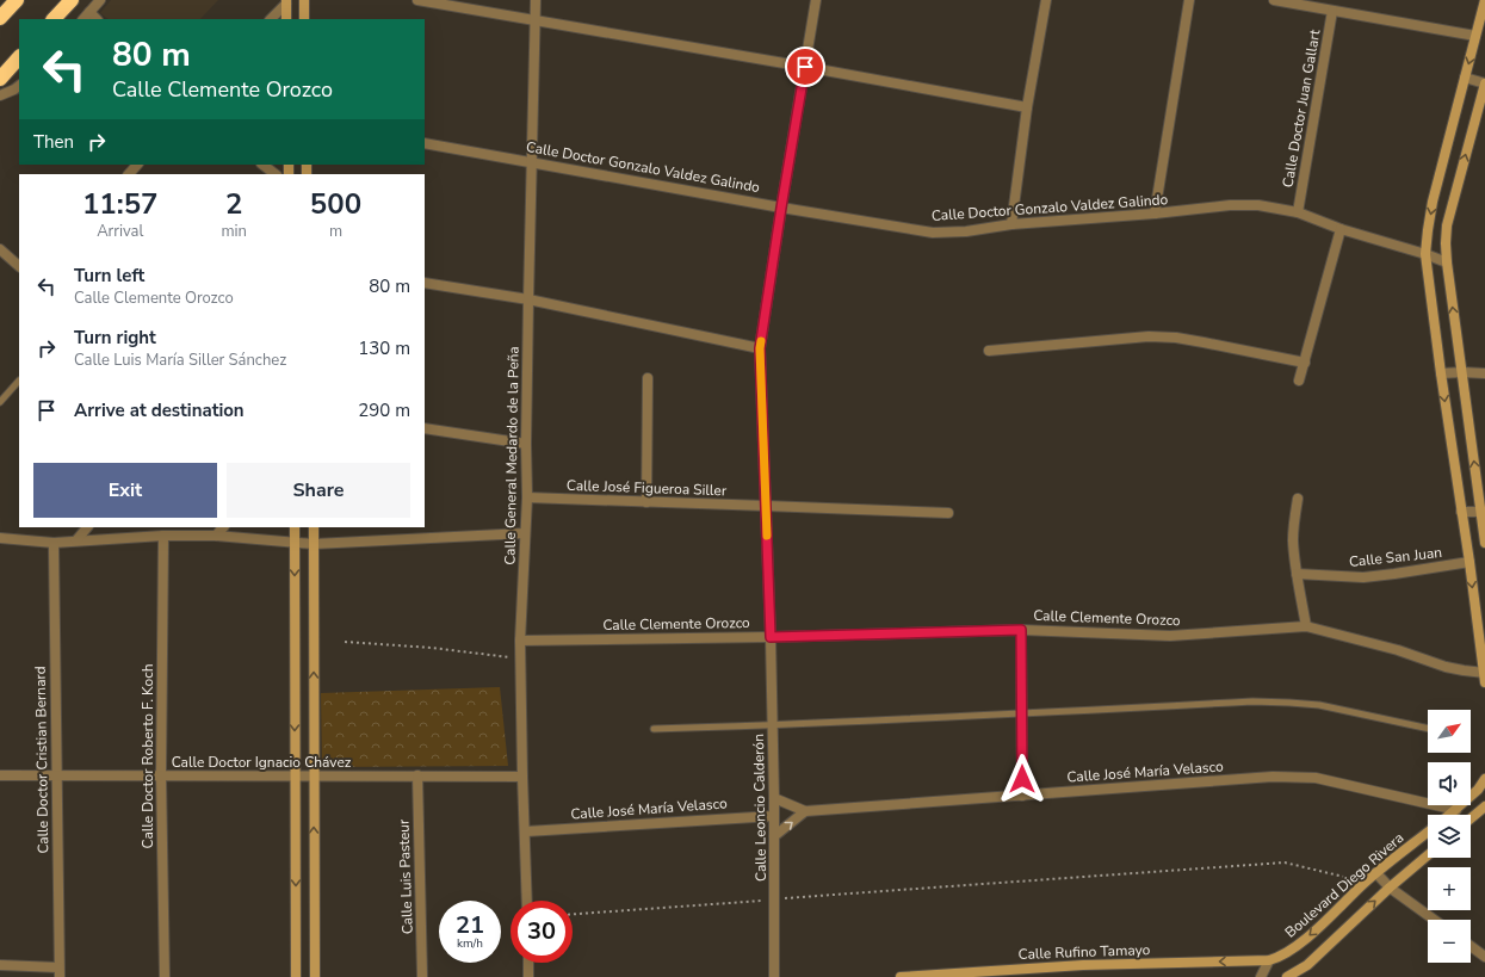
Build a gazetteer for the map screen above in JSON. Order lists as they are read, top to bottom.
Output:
{
  "streets": {
    "street": [
      "Calle Doctor Juan Gallart",
      "Calle Doctor Gonzalo Valdez Galindo",
      "Calle General Medardo de la Peña",
      "Calle José Figueroa Siller",
      "Calle San Juan",
      "Calle Clemente Orozco",
      "Calle Doctor Roberto F. Koch",
      "Calle Doctor Cristian Bernard",
      "Calle Doctor Ignacio Chávez",
      "Calle José María Velasco",
      "Calle Leoncio Calderón",
      "Calle Luis Pasteur",
      "Boulevard Diego Rivera",
      "Calle Rufino Tamayo"
    ]
  },
  "crossings": [
    ["Calle Doctor Juan Gallart", "Calle Doctor Gonzalo Valdez Galindo"],
    ["Calle Doctor Gonzalo Valdez Galindo", "Calle General Medardo de la Peña"],
    ["Calle Doctor Gonzalo Valdez Galindo", "Calle Leoncio Calderón"],
    ["Calle General Medardo de la Peña", "Calle José Figueroa Siller"],
    ["Calle General Medardo de la Peña", "Calle Clemente Orozco"],
    ["Calle General Medardo de la Peña", "Calle Doctor Ignacio Chávez"],
    ["Calle General Medardo de la Peña", "Calle José María Velasco"],
    ["Calle José Figueroa Siller", "Calle Leoncio Calderón"],
    ["Calle Clemente Orozco", "Calle Leoncio Calderón"],
    ["Calle Doctor Roberto F. Koch", "Calle Doctor Ignacio Chávez"],
    ["Calle Doctor Cristian Bernard", "Calle Doctor Ignacio Chávez"],
    ["Calle Doctor Ignacio Chávez", "Calle Luis Pasteur"],
    ["Calle José María Velasco", "Calle Leoncio Calderón"],
    ["Boulevard Diego Rivera", "Calle Rufino Tamayo"]
  ],
  "one_way": ["Calle Rufino Tamayo"],
  "north": "top right",
  "page": {
    "turn": ["80 m", "Calle Clemente Orozco"],
    "then": "Then",
    "eta": [
      "11:57",
      "Arrival",
      "2",
      "min",
      "500",
      "m"
    ],
    "list": [
      {
        "name": "Turn left",
        "note": "Calle Clemente Orozco",
        "value": "80 m"
      },
      {
        "name": "Turn right",
        "note": "Calle Luis María Siller Sánchez",
        "value": "130 m"
      },
      {
        "name": "Arrive at destination",
        "value": "290 m"
      }
    ],
    "buttons": ["Exit", "Share"],
    "map_buttons": ["+", "−"],
    "speed": "21 km/h",
    "limit": "30"
  }
}
